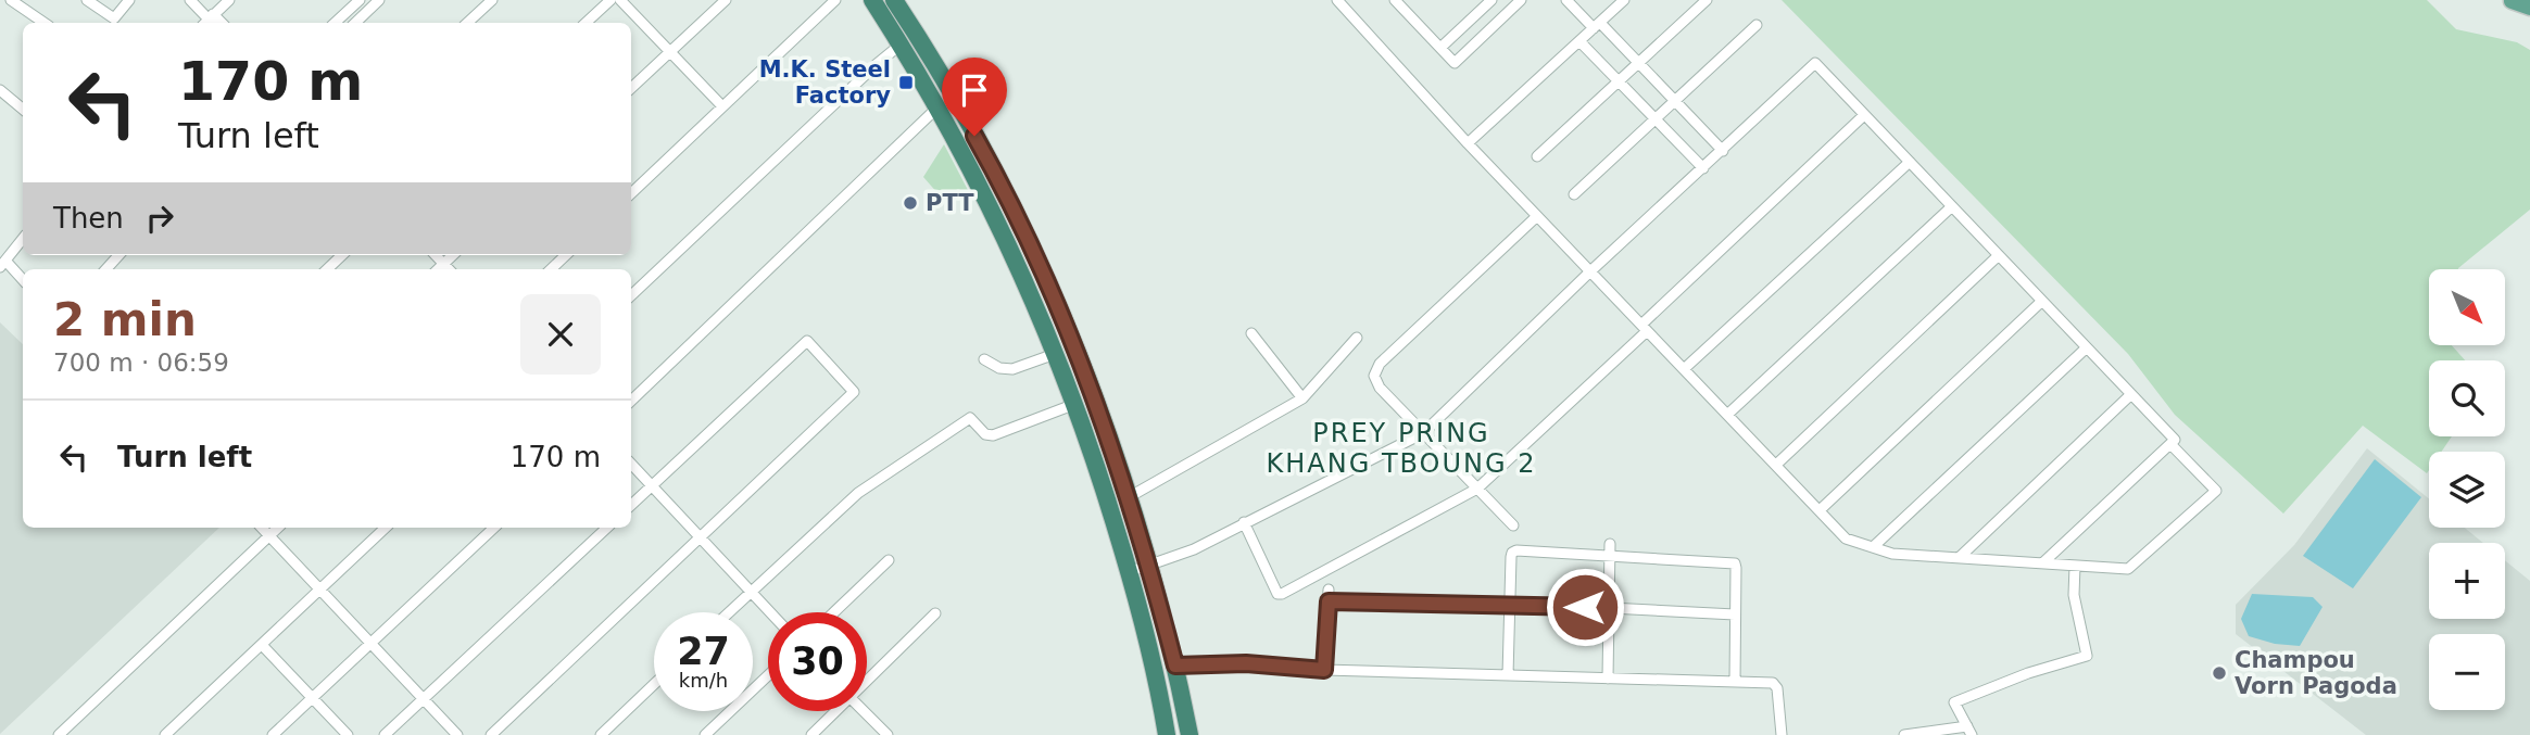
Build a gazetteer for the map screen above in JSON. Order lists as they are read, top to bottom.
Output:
{
  "districts": ["PREY PRING KHANG TBOUNG 2"],
  "places": {
    "transit": ["M.K. Steel Factory"],
    "other": ["PTT", "Champou Vorn Pagoda"]
  },
  "north": "bottom right",
  "page": {
    "turn": ["170 m", "Turn left"],
    "then": "Then",
    "map_buttons": ["+", "−"],
    "heading": ["2 min", "700 m · 06:59"],
    "list": [
      {
        "name": "Turn left",
        "value": "170 m"
      }
    ],
    "speed": "27 km/h",
    "limit": "30"
  }
}
